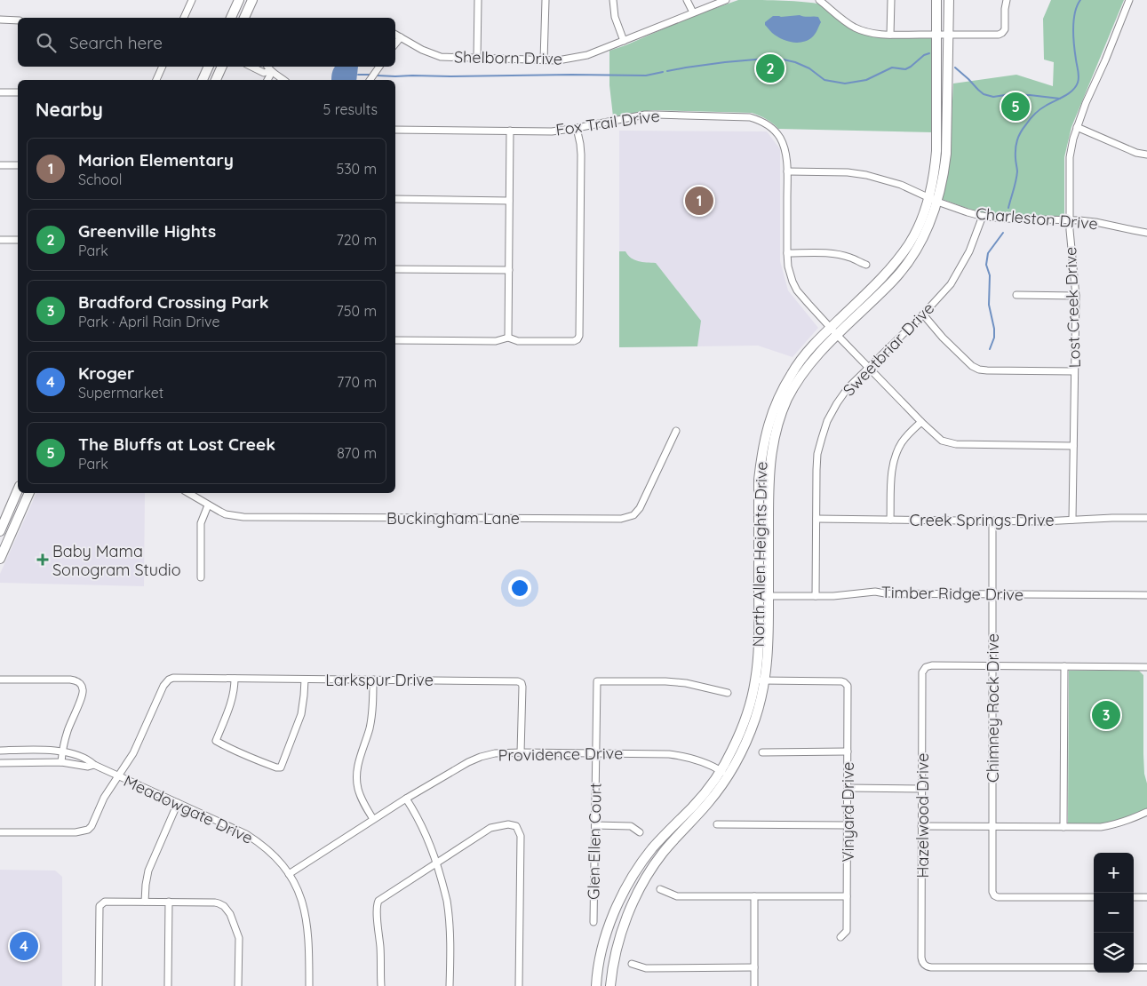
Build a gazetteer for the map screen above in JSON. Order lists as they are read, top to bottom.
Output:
{
  "streets": {
    "main road": ["North Allen Heights Drive"],
    "street": [
      "Shelborn Drive",
      "Fox Trail Drive",
      "Charleston Drive",
      "Lost Creek Drive",
      "Sweetbriar Drive",
      "Buckingham Lane",
      "Creek Springs Drive",
      "Timber Ridge Drive",
      "Larkspur Drive",
      "Chimney Rock Drive",
      "Providence Drive",
      "Meadowgate Drive",
      "Vinyard Drive",
      "Hazelwood Drive",
      "Glen Ellen Court"
    ]
  },
  "crossings": [
    ["Fox Trail Drive", "Charleston Drive"],
    ["Charleston Drive", "Lost Creek Drive"],
    ["Charleston Drive", "Sweetbriar Drive"],
    ["Charleston Drive", "North Allen Heights Drive"],
    ["Lost Creek Drive", "Creek Springs Drive"],
    ["Sweetbriar Drive", "Creek Springs Drive"],
    ["Sweetbriar Drive", "Timber Ridge Drive"],
    ["Creek Springs Drive", "Chimney Rock Drive"],
    ["North Allen Heights Drive", "Timber Ridge Drive"],
    ["North Allen Heights Drive", "Providence Drive"],
    ["North Allen Heights Drive", "Vinyard Drive"],
    ["Timber Ridge Drive", "Chimney Rock Drive"],
    ["Larkspur Drive", "Providence Drive"],
    ["Larkspur Drive", "Meadowgate Drive"],
    ["Chimney Rock Drive", "Hazelwood Drive"],
    ["Providence Drive", "Meadowgate Drive"],
    ["Providence Drive", "Glen Ellen Court"]
  ],
  "places": {
    "health": ["Baby Mama Sonogram Studio"]
  },
  "page": {
    "search": "Search here",
    "pins": [
      "2",
      "5",
      "1",
      "3",
      "4"
    ],
    "heading": ["Nearby", "5 results"],
    "list": [
      {
        "mark": "1",
        "name": "Marion Elementary",
        "note": "School",
        "value": "530 m"
      },
      {
        "mark": "2",
        "name": "Greenville Hights",
        "note": "Park",
        "value": "720 m"
      },
      {
        "mark": "3",
        "name": "Bradford Crossing Park",
        "note": "Park · April Rain Drive",
        "value": "750 m"
      },
      {
        "mark": "4",
        "name": "Kroger",
        "note": "Supermarket",
        "value": "770 m"
      },
      {
        "mark": "5",
        "name": "The Bluffs at Lost Creek",
        "note": "Park",
        "value": "870 m"
      }
    ],
    "map_buttons": ["+", "−"]
  }
}
